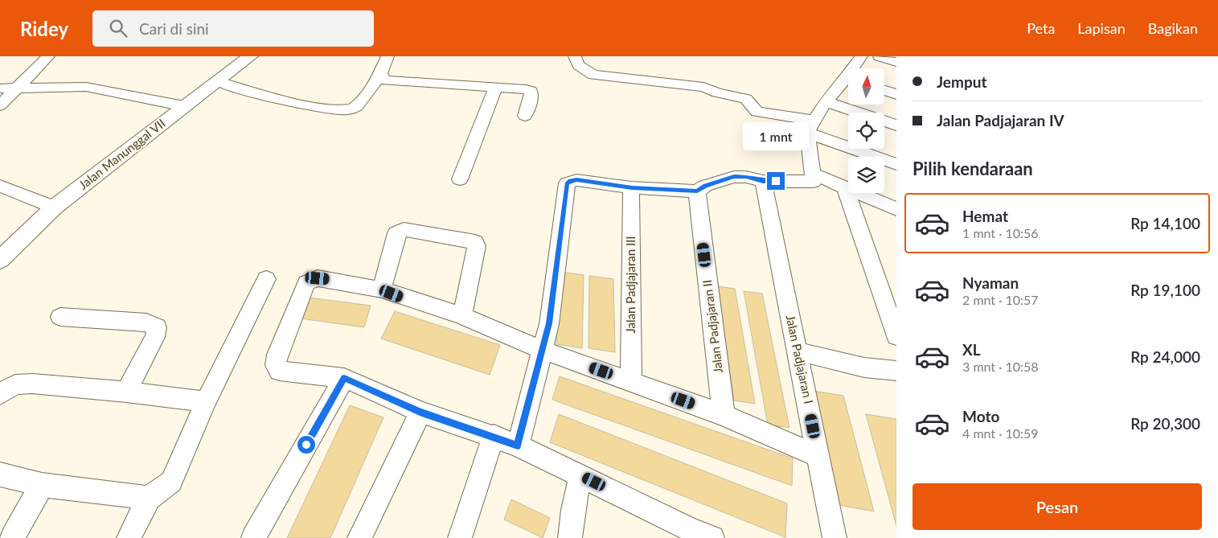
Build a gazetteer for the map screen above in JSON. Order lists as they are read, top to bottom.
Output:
{
  "streets": {
    "street": [
      "Jalan Manunggal VII",
      "Jalan Padjajaran III",
      "Jalan Padjajaran II",
      "Jalan Padjajaran I"
    ]
  },
  "north": "top",
  "page": {
    "header": "Ridey",
    "search": "Cari di sini",
    "nav": ["Peta", "Lapisan", "Bagikan"],
    "banner": ["Jemput", "Jalan Padjajaran IV"],
    "bubble": "1 mnt",
    "heading": "Pilih kendaraan",
    "list": [
      {
        "name": "Hemat",
        "note": "1 mnt · 10:56",
        "value": "Rp 14,100"
      },
      {
        "name": "Nyaman",
        "note": "2 mnt · 10:57",
        "value": "Rp 19,100"
      },
      {
        "name": "XL",
        "note": "3 mnt · 10:58",
        "value": "Rp 24,000"
      },
      {
        "name": "Moto",
        "note": "4 mnt · 10:59",
        "value": "Rp 20,300"
      }
    ],
    "buttons": "Pesan"
  }
}
